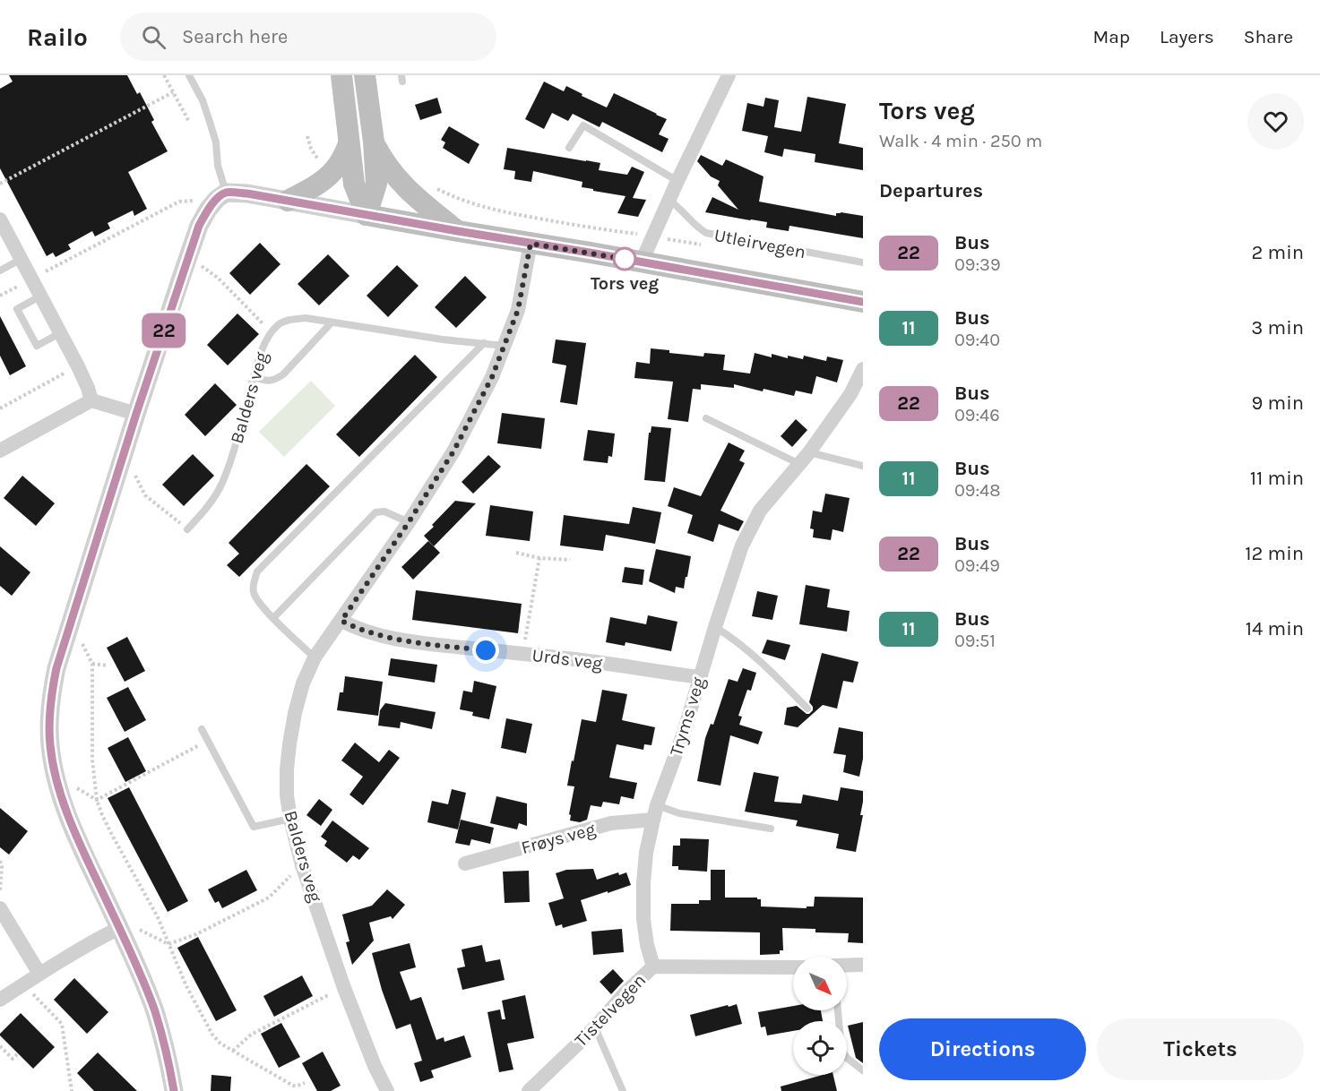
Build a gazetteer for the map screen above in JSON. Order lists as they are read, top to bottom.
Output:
{
  "streets": {
    "street": [
      "Balders veg",
      "Urds veg",
      "Tryms veg",
      "Frøys veg",
      "Tistelvegen"
    ],
    "lane": ["Utleirvegen"]
  },
  "crossings": [
    ["Balders veg", "Urds veg"],
    ["Urds veg", "Tryms veg"],
    ["Tryms veg", "Frøys veg"],
    ["Tryms veg", "Tistelvegen"]
  ],
  "places": ["Tors veg"],
  "lines": ["bus line 22"],
  "north": "bottom right",
  "page": {
    "header": "Railo",
    "search": "Search here",
    "nav": ["Map", "Layers", "Share"],
    "on_map": "22",
    "heading": [
      ["Tors veg", "Walk · 4 min · 250 m"],
      "Departures"
    ],
    "list": [
      {
        "mark": "22",
        "name": "Bus",
        "note": "09:39",
        "value": "2 min"
      },
      {
        "mark": "11",
        "name": "Bus",
        "note": "09:40",
        "value": "3 min"
      },
      {
        "mark": "22",
        "name": "Bus",
        "note": "09:46",
        "value": "9 min"
      },
      {
        "mark": "11",
        "name": "Bus",
        "note": "09:48",
        "value": "11 min"
      },
      {
        "mark": "22",
        "name": "Bus",
        "note": "09:49",
        "value": "12 min"
      },
      {
        "mark": "11",
        "name": "Bus",
        "note": "09:51",
        "value": "14 min"
      }
    ],
    "buttons": ["Directions", "Tickets"]
  }
}
